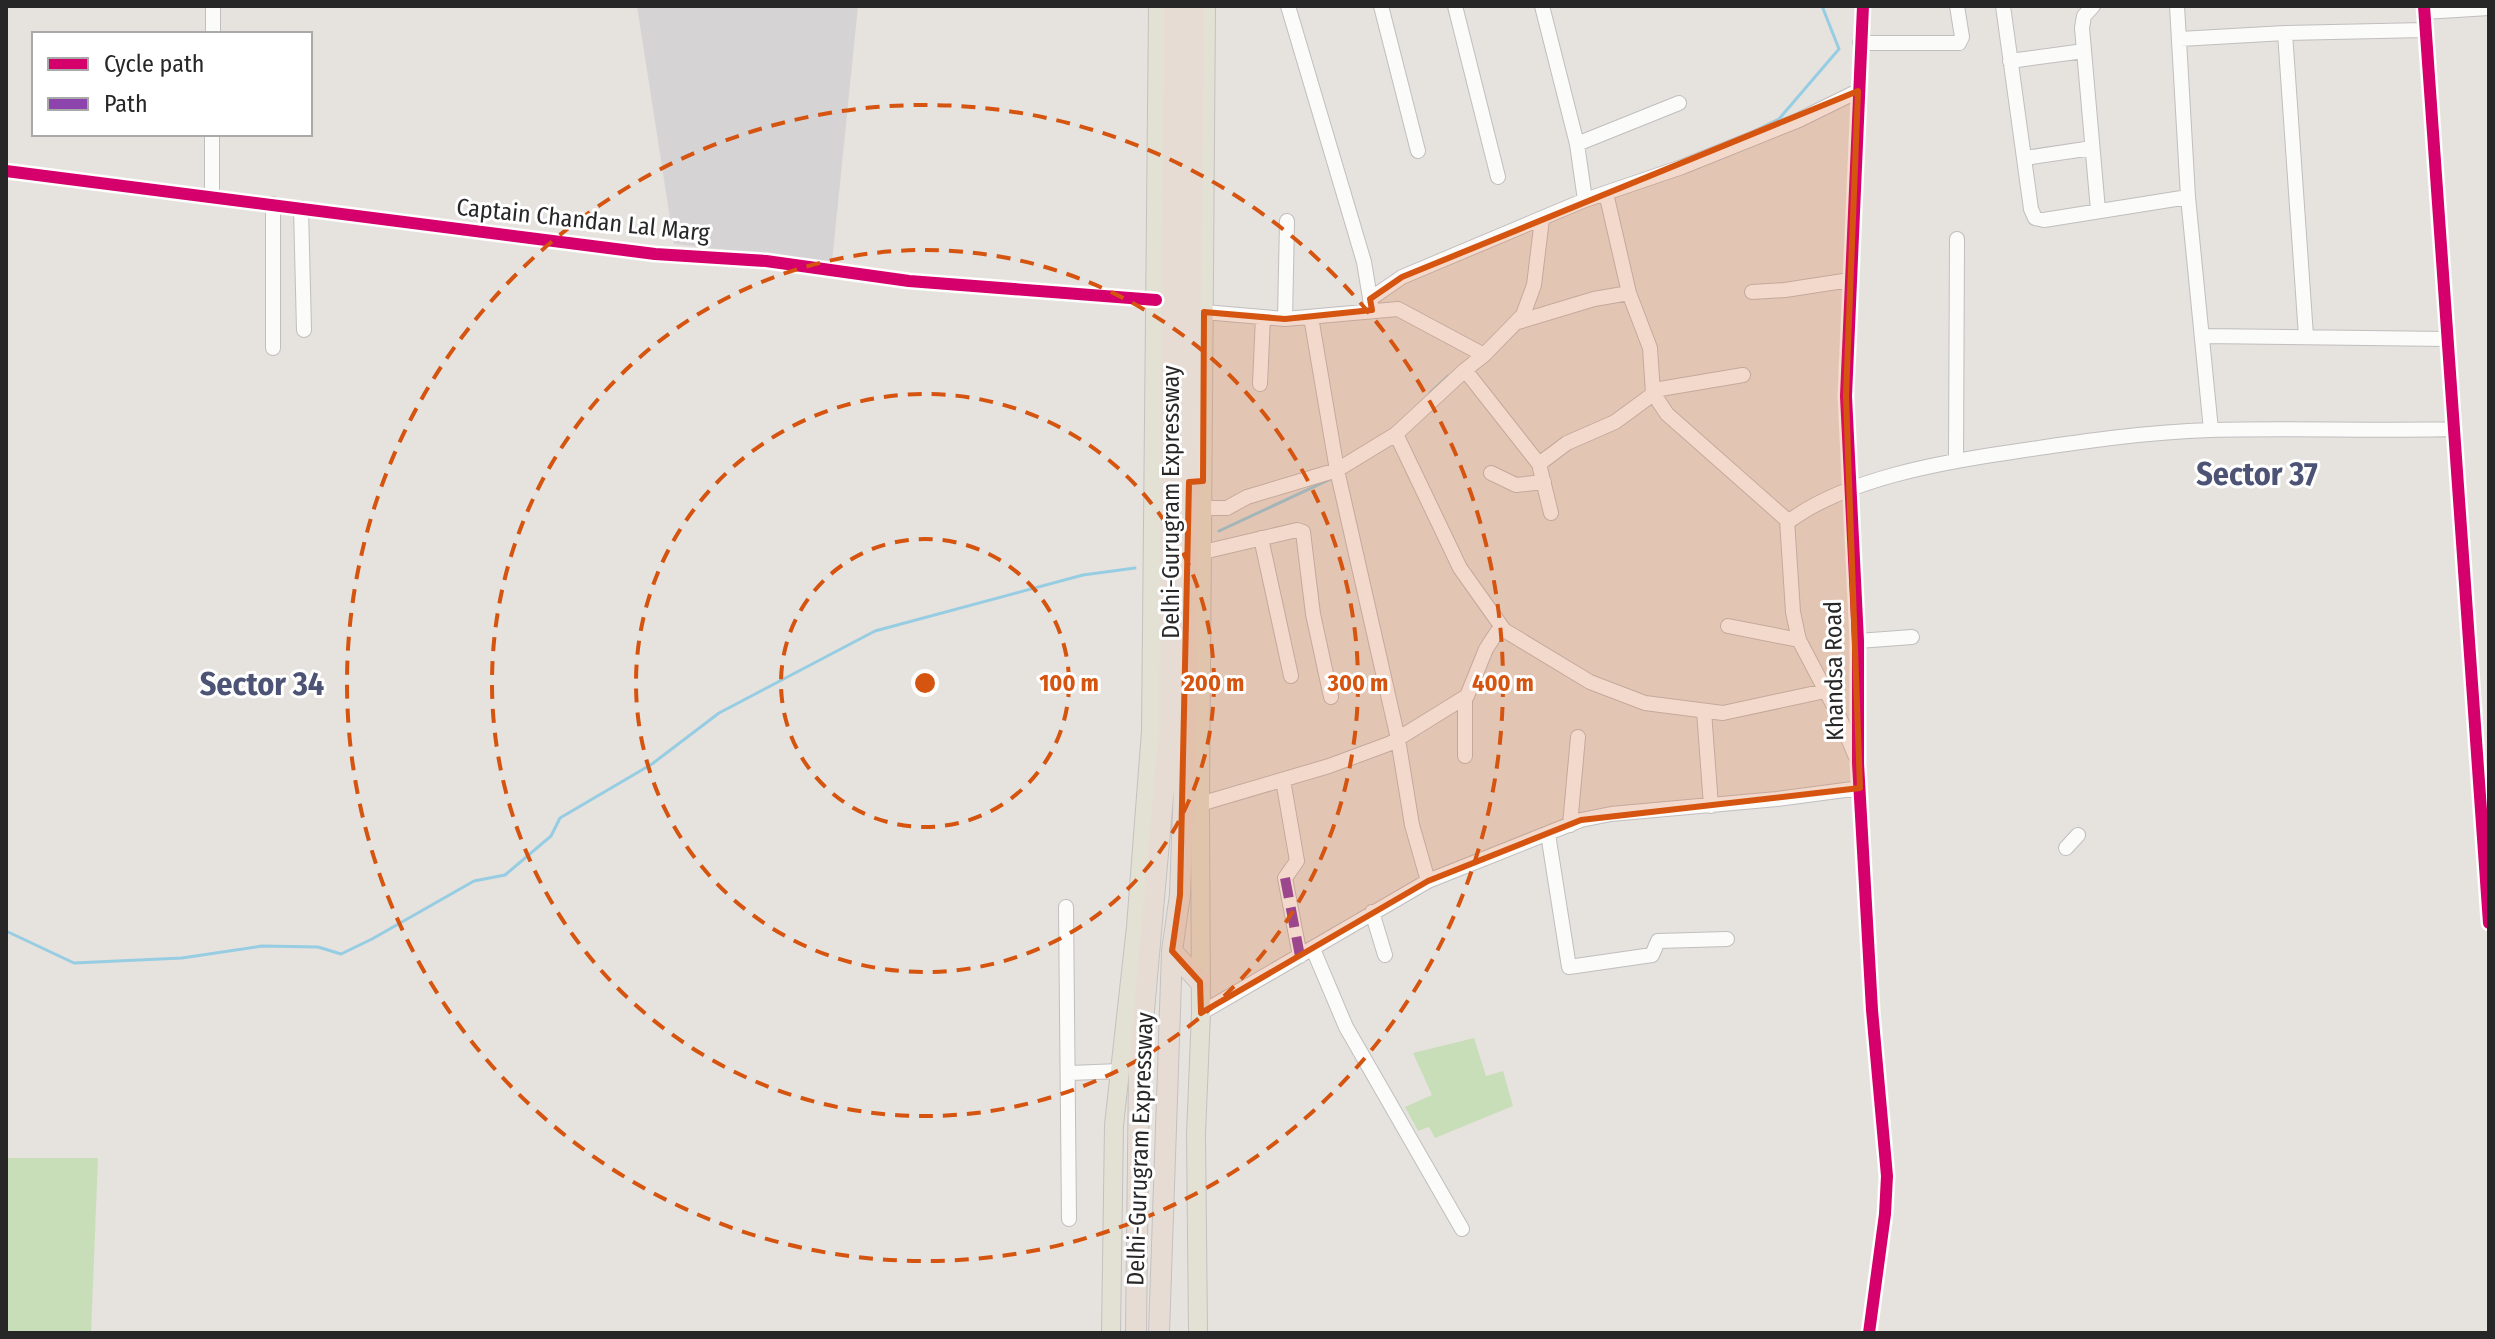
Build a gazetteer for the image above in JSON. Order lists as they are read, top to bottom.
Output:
{
  "streets": {
    "highway": ["Delhi-Gurugram Expressway"],
    "street": ["Captain Chandan Lal Marg", "Khandsa Road"]
  },
  "districts": ["Sector 37", "Sector 34"],
  "legend": ["Cycle path", "Path"],
  "rings": [
    "100 m",
    "200 m",
    "300 m",
    "400 m"
  ]
}
